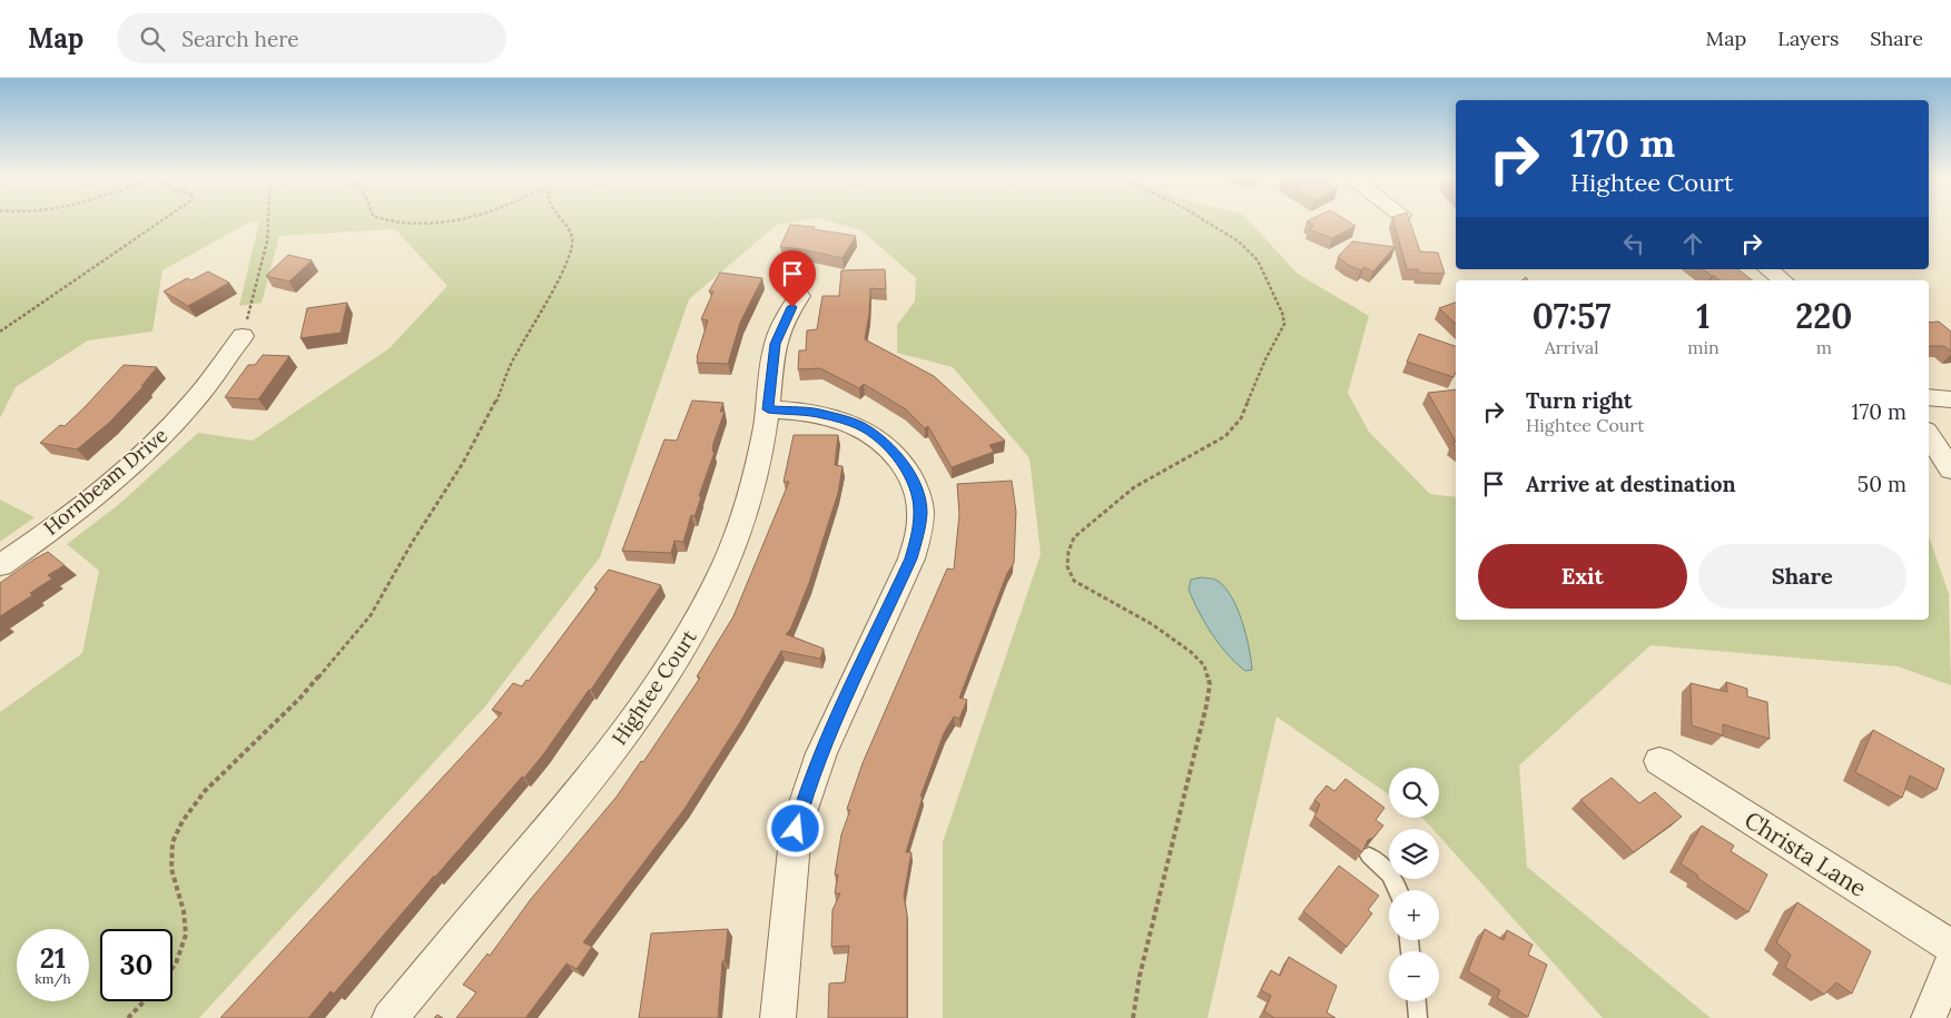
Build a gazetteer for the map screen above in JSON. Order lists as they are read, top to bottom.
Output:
{
  "streets": {
    "street": ["Hornbeam Drive", "Hightee Court", "Christa Lane"]
  },
  "page": {
    "header": "Map",
    "search": "Search here",
    "nav": ["Map", "Layers", "Share"],
    "turn": ["170 m", "Hightee Court"],
    "eta": [
      "07:57",
      "Arrival",
      "1",
      "min",
      "220",
      "m"
    ],
    "list": [
      {
        "name": "Turn right",
        "note": "Hightee Court",
        "value": "170 m"
      },
      {
        "name": "Arrive at destination",
        "value": "50 m"
      }
    ],
    "buttons": ["Exit", "Share"],
    "map_buttons": ["+", "−"],
    "speed": "21 km/h",
    "limit": "30"
  }
}
